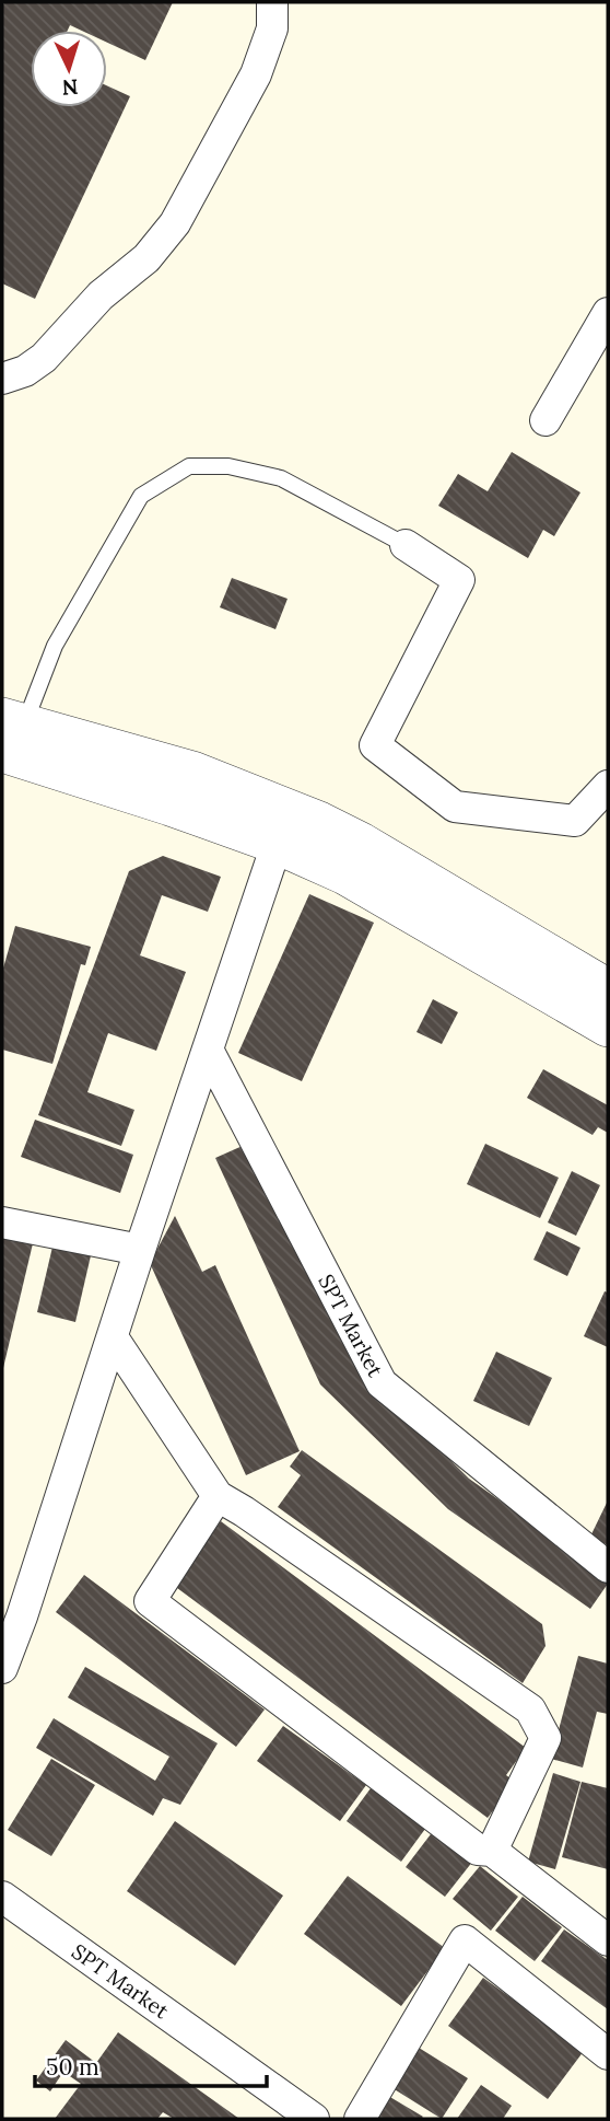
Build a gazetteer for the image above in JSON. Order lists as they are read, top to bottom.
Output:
{
  "streets": {
    "street": ["SPT Market"]
  },
  "scale_bar": "50 m",
  "north": "bottom"
}
